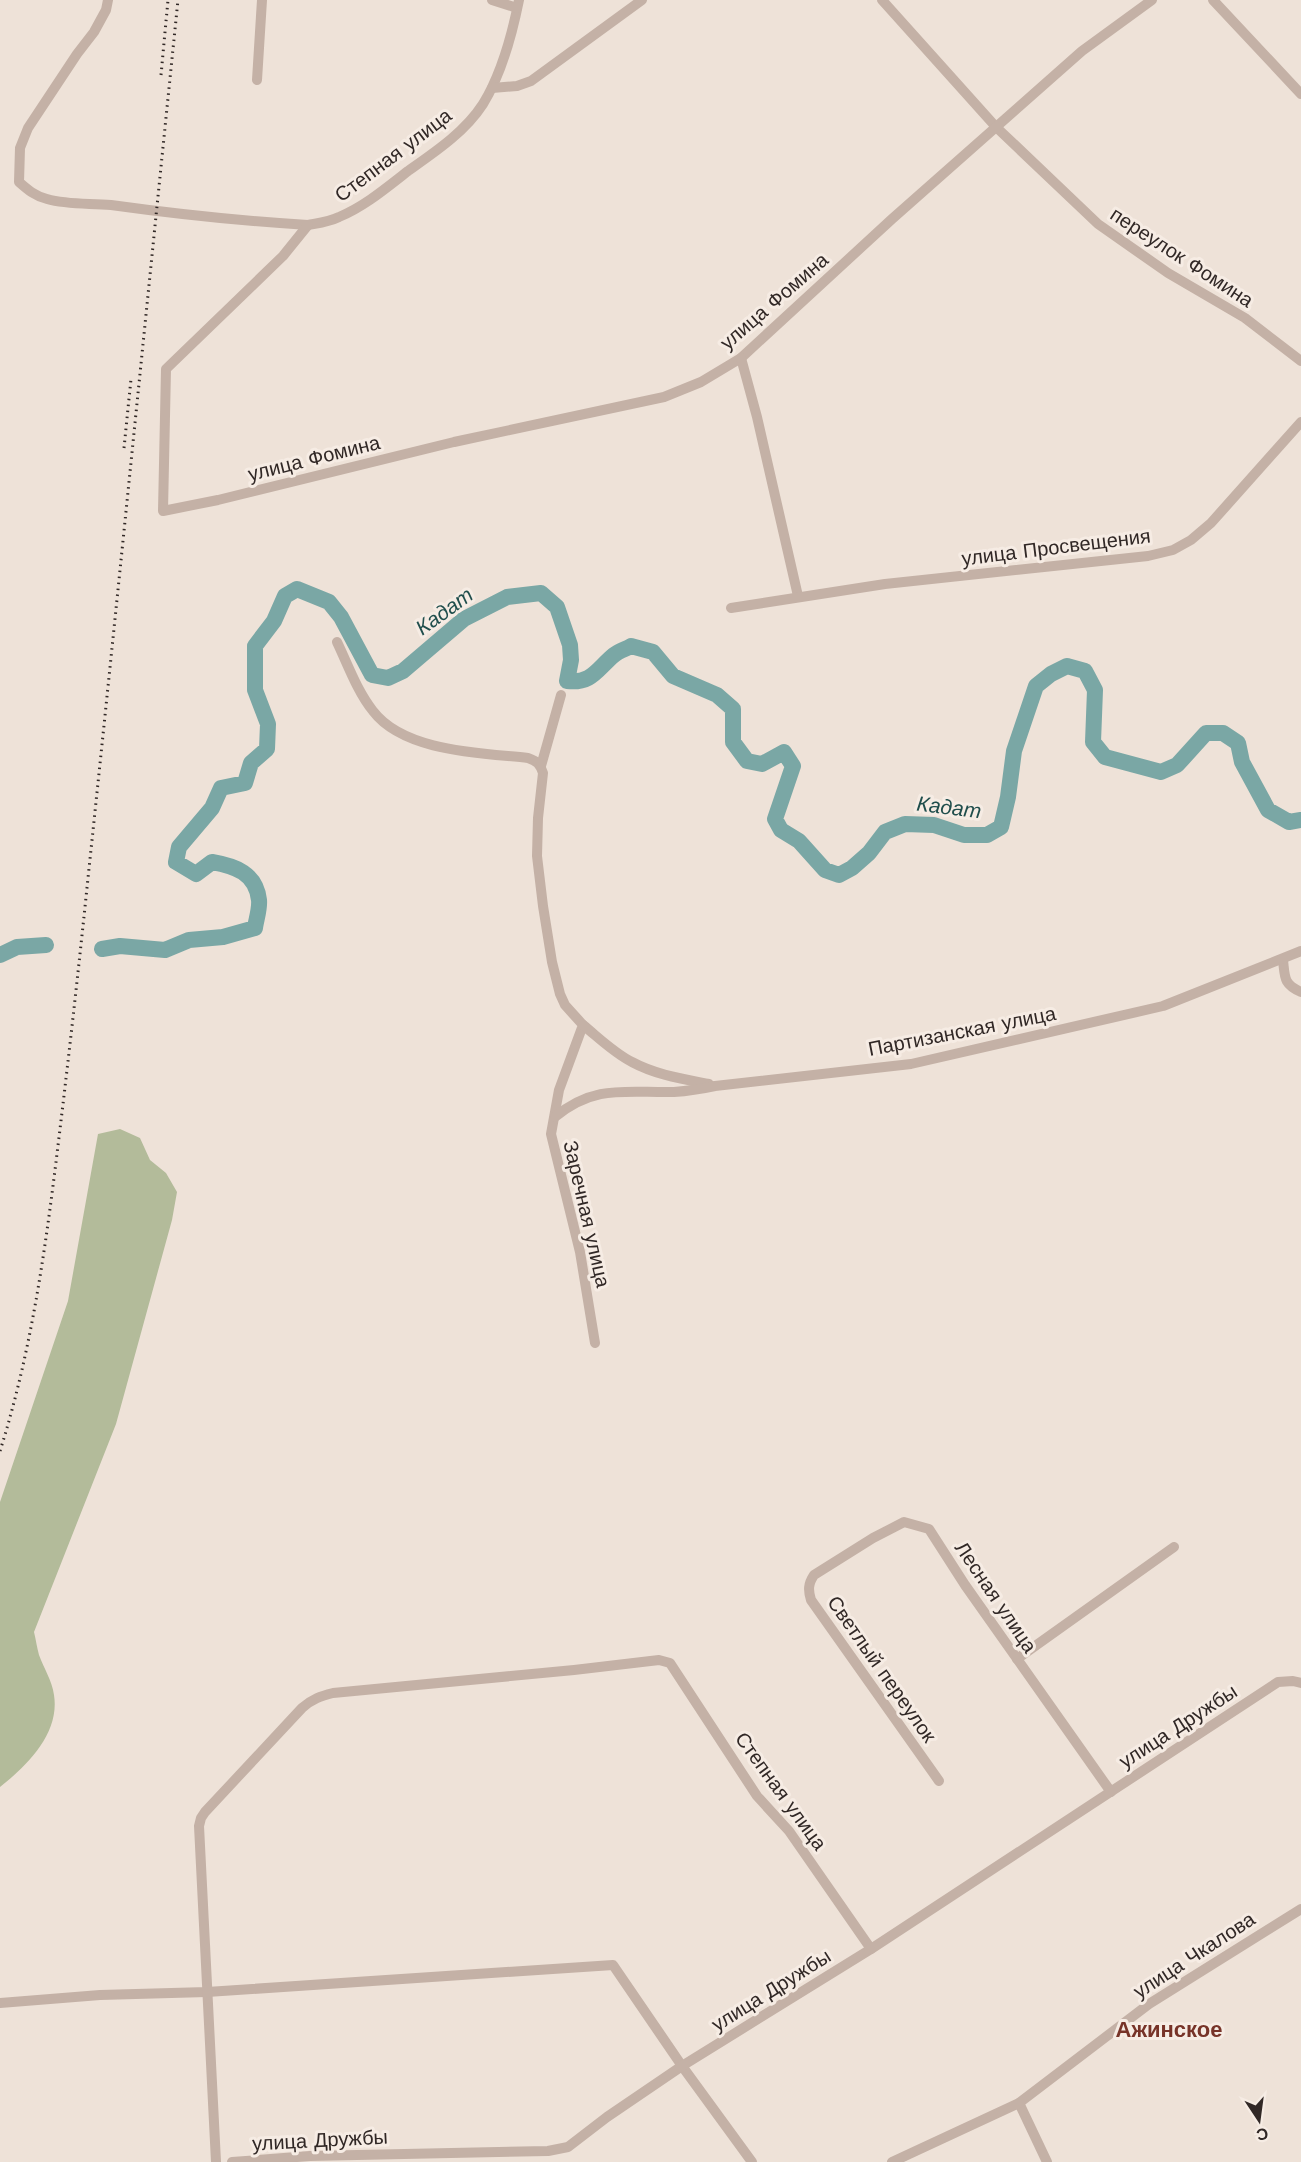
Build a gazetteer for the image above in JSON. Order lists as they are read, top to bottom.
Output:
{
  "streets": {
    "street": [
      "Степная улица",
      "переулок Фомина",
      "улица Фомина",
      "улица Просвещения",
      "Партизанская улица",
      "Заречная улица",
      "Лесная улица",
      "Светлый переулок",
      "улица Дружбы",
      "улица Чкалова"
    ]
  },
  "crossings": [
    ["Степная улица", "улица Фомина"],
    ["Степная улица", "улица Дружбы"],
    ["переулок Фомина", "улица Фомина"],
    ["Партизанская улица", "Заречная улица"],
    ["Лесная улица", "Светлый переулок"],
    ["Лесная улица", "улица Дружбы"]
  ],
  "districts": ["Ажинское"],
  "water": ["Кадат"],
  "north": "bottom"
}
